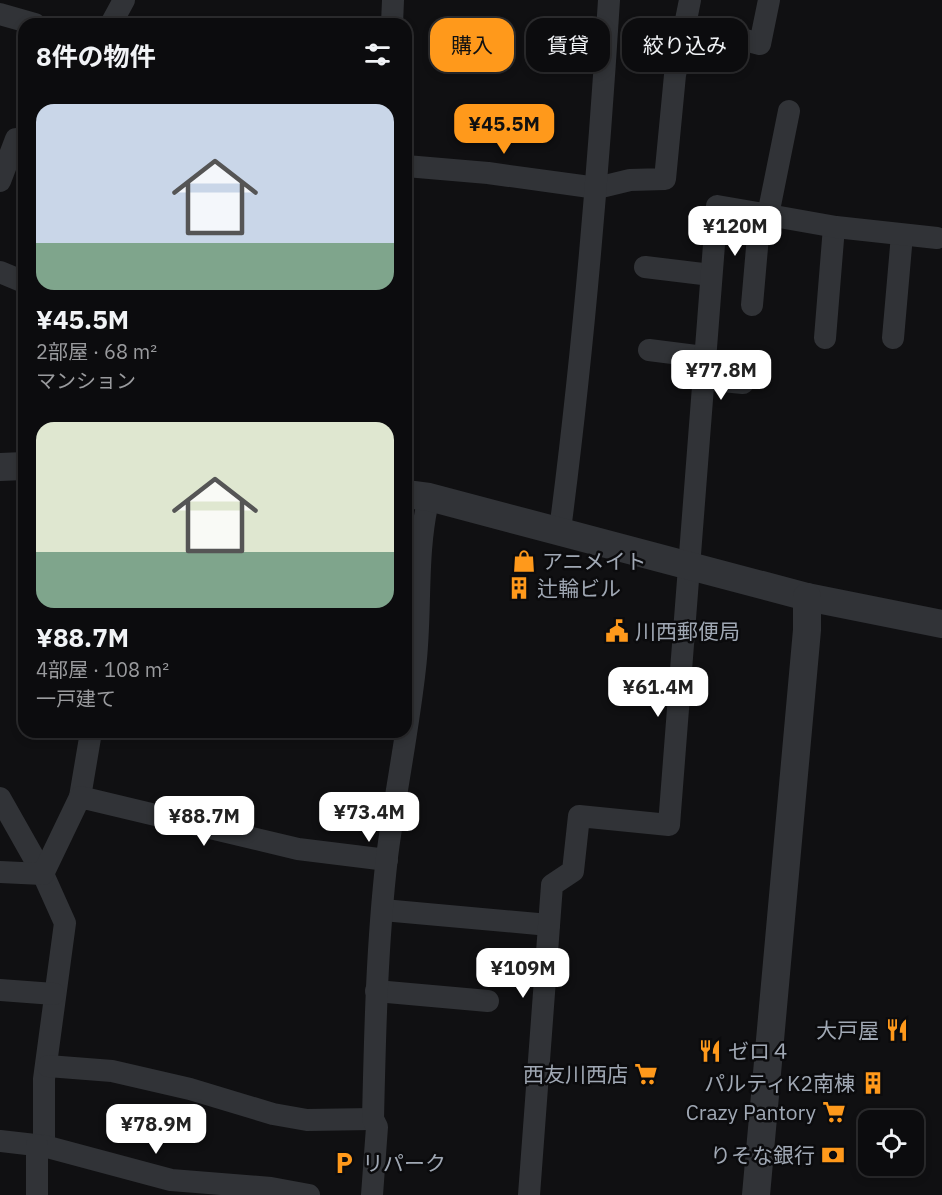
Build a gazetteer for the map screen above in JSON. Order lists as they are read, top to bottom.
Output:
{
  "places": {
    "shop": ["アニメイト"],
    "building": ["辻輪ビル", "パルティK2南棟"],
    "public building": ["川西郵便局"],
    "restaurant": ["大戸屋", "ゼロ４"],
    "supermarket": ["西友川西店", "Crazy Pantory"],
    "bank": ["りそな銀行"],
    "parking": ["リパーク"]
  },
  "page": {
    "chip": ["購入", "賃貸", "絞り込み"],
    "heading": "8件の物件",
    "list": [
      {
        "name": "¥45.5M",
        "note": "2部屋 · 68 m² · マンション"
      },
      {
        "name": "¥88.7M",
        "note": "4部屋 · 108 m² · 一戸建て"
      }
    ],
    "price": [
      "¥45.5M",
      "¥120M",
      "¥77.8M",
      "¥61.4M",
      "¥73.4M",
      "¥88.7M",
      "¥109M",
      "¥78.9M"
    ]
  }
}
